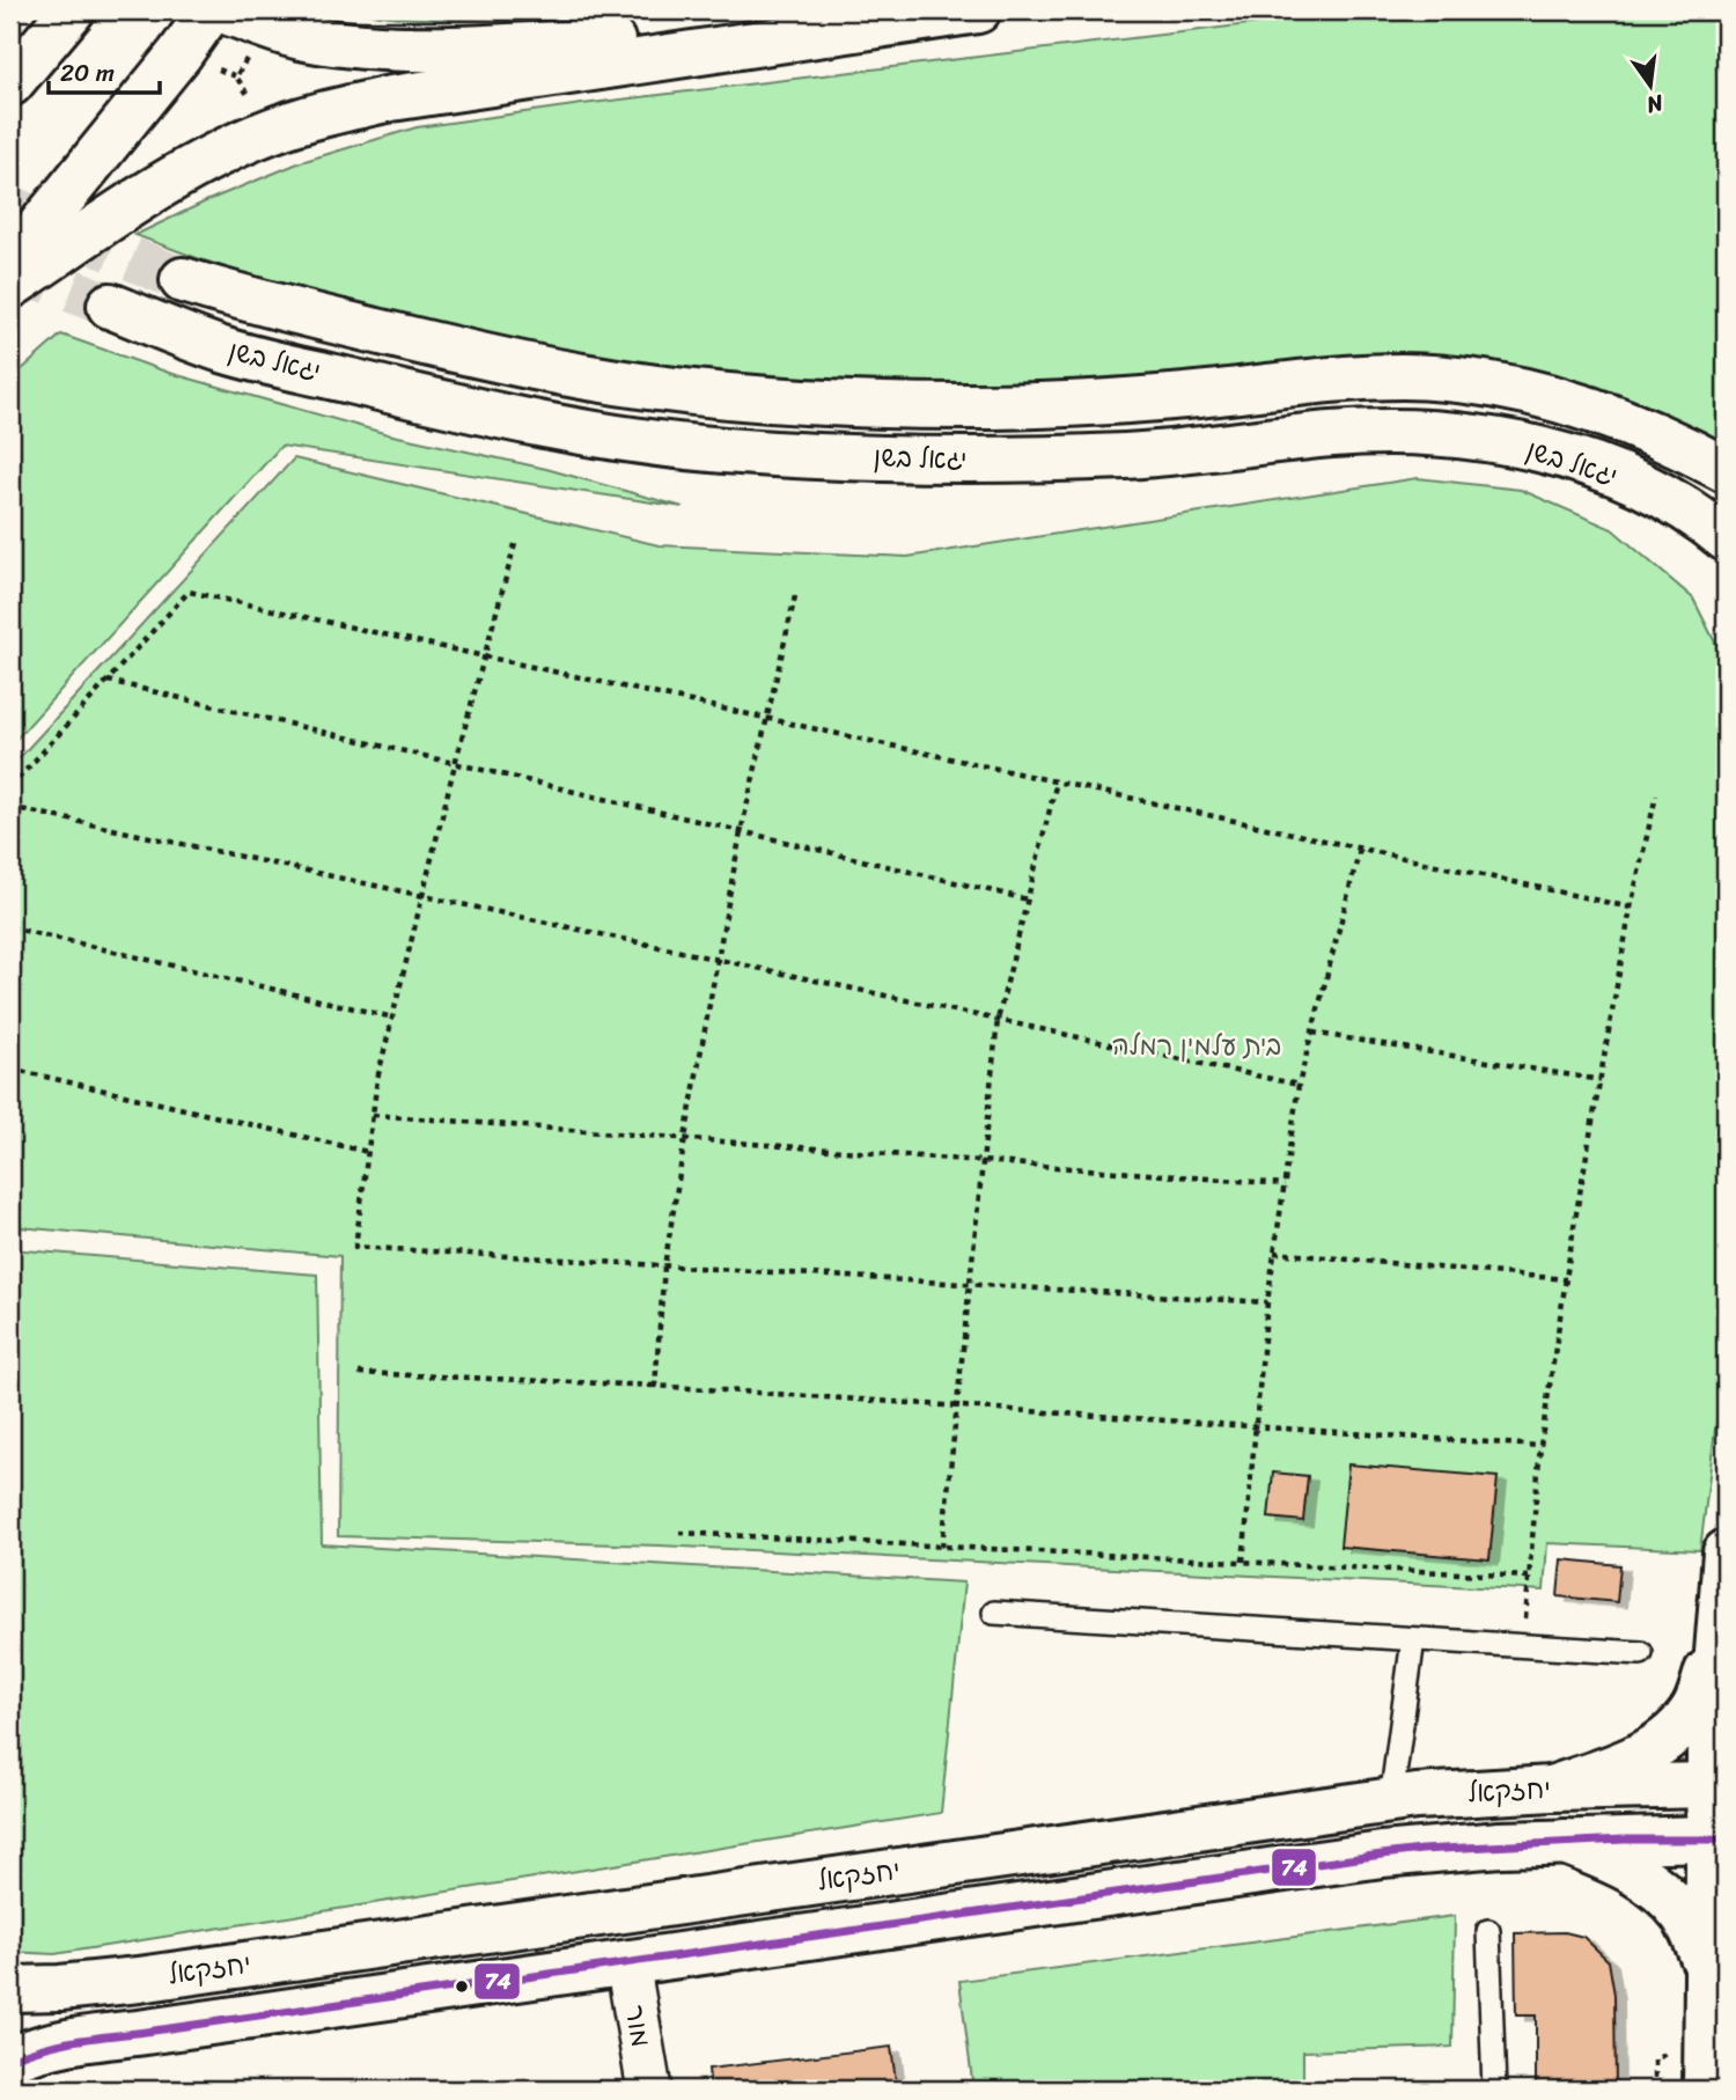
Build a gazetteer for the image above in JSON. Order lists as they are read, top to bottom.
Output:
{
  "streets": {
    "main road": ["יגאל בשן", "יחזקאל"],
    "street": ["מור"]
  },
  "crossings": [
    ["יחזקאל", "מור"]
  ],
  "parks": ["בית עלמין רמלה"],
  "lines": ["transit line 74"],
  "scale_bar": "20 m",
  "north": "bottom"
}
